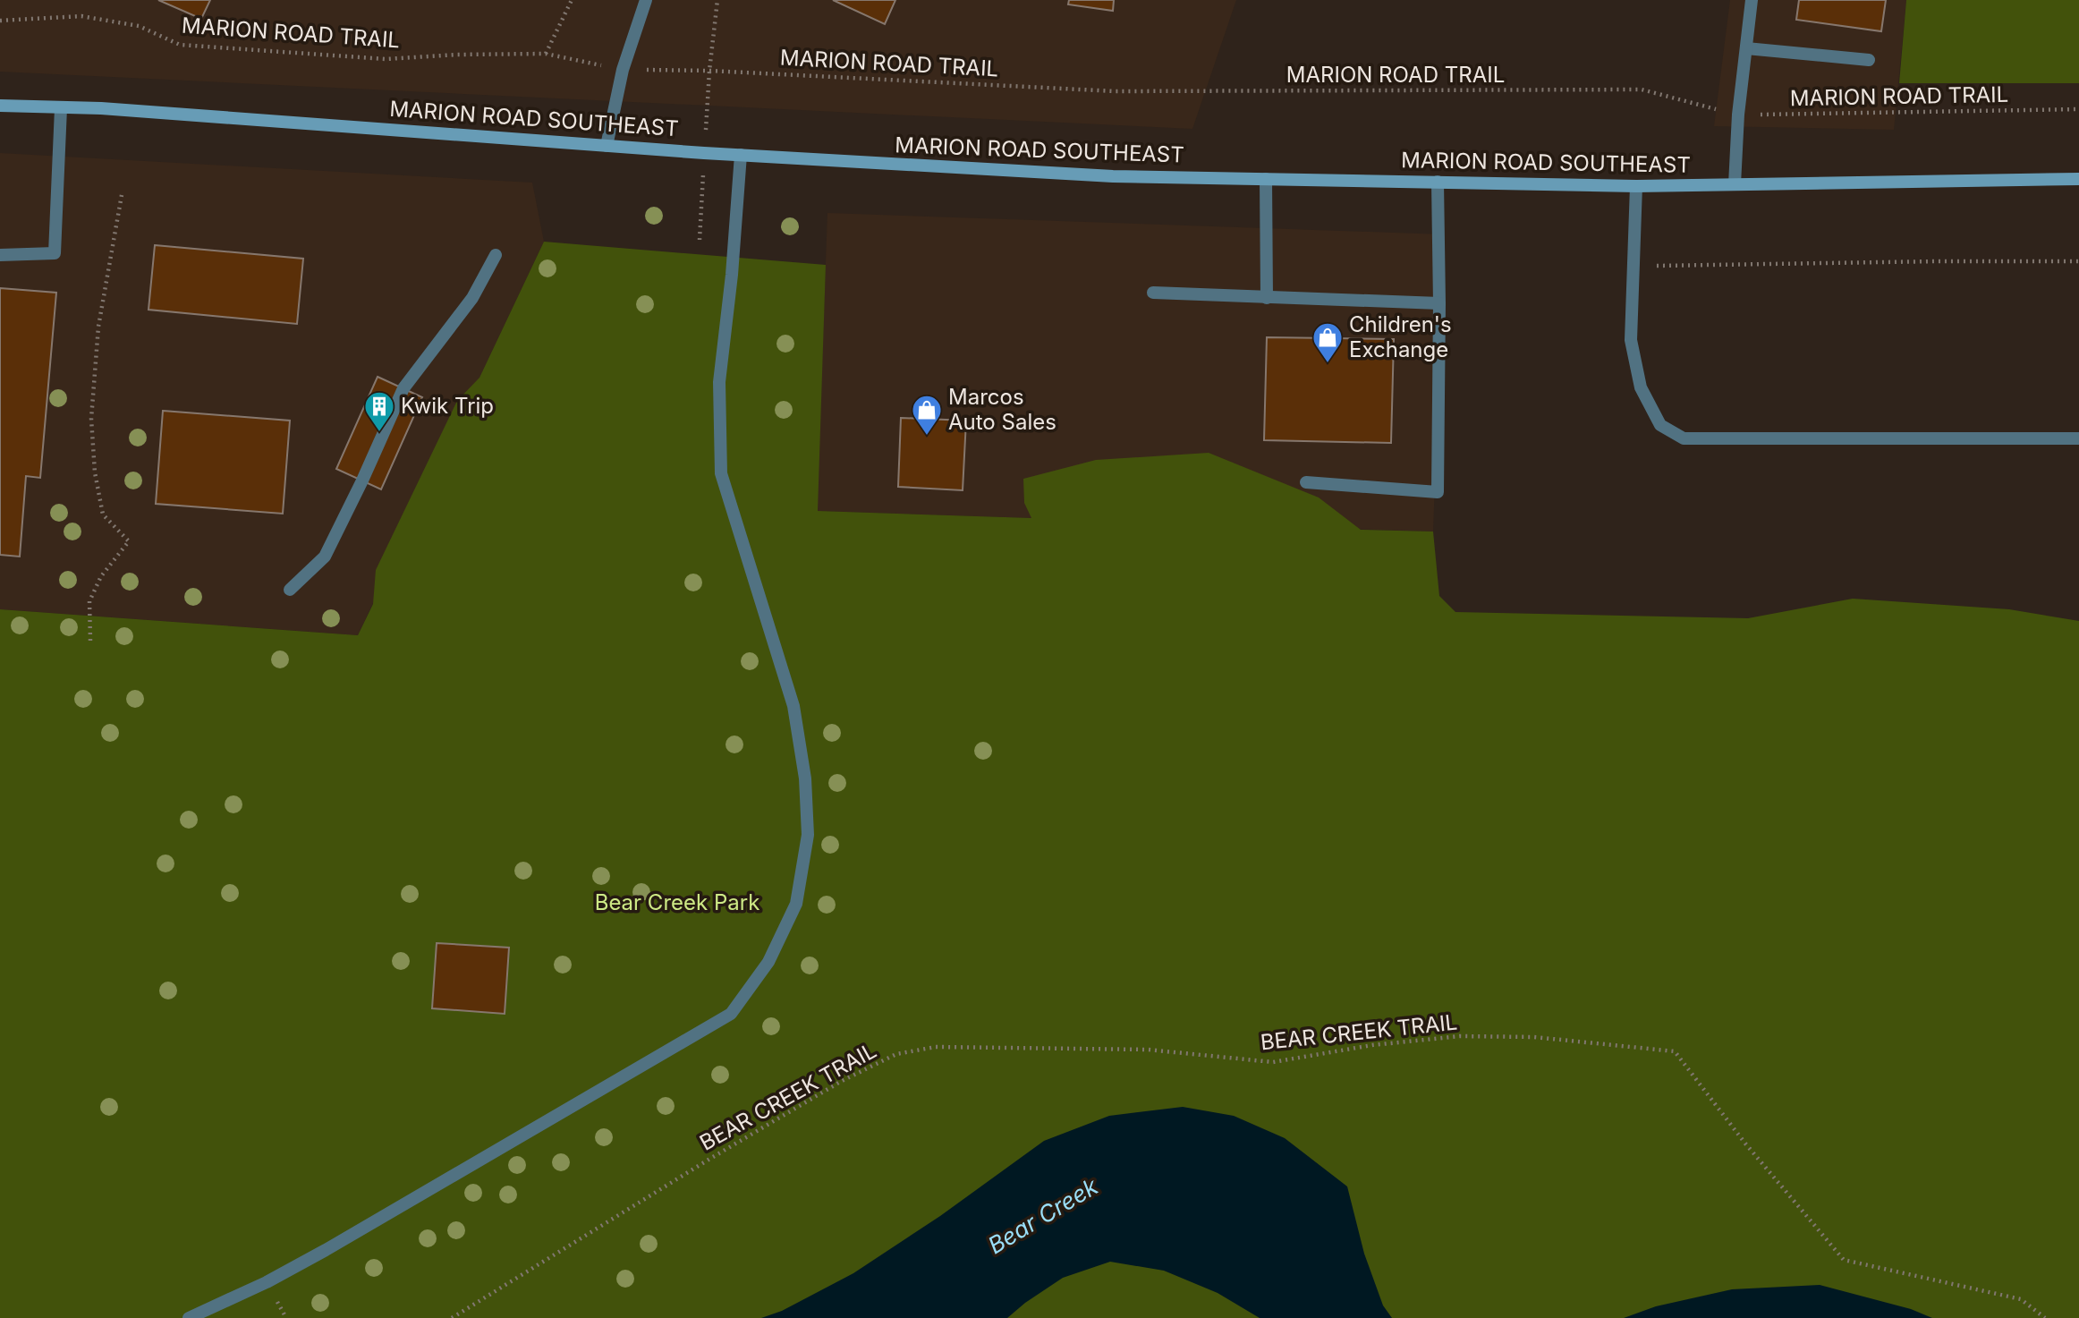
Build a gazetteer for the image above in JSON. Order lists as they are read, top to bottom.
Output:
{
  "streets": {
    "main road": ["MARION ROAD SOUTHEAST"],
    "path": ["MARION ROAD TRAIL", "BEAR CREEK TRAIL"]
  },
  "water": ["Bear Creek"],
  "parks": ["Bear Creek Park"],
  "places": {
    "shop": ["Children's Exchange", "Marcos Auto Sales"],
    "building": ["Kwik Trip"]
  }
}
